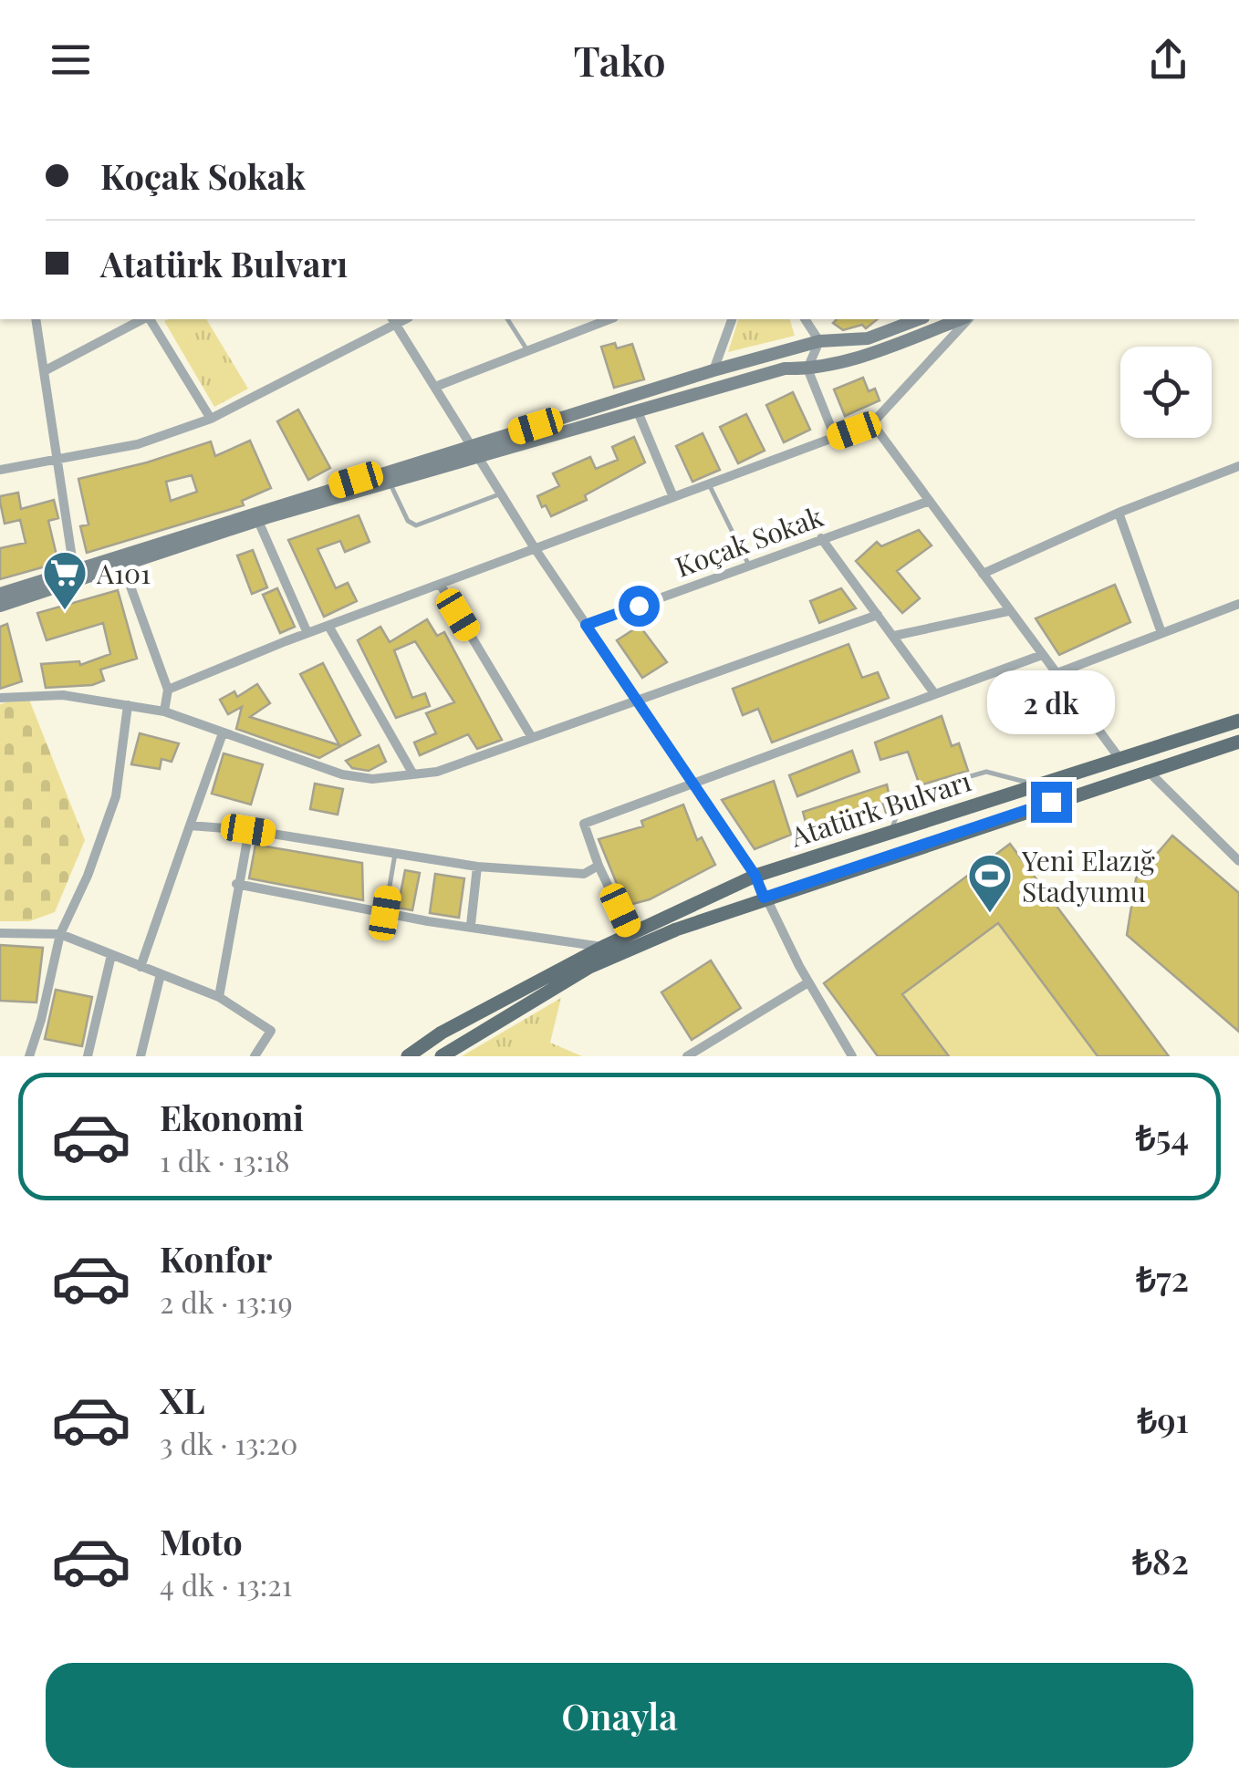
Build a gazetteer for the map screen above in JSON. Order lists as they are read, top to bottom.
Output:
{
  "streets": {
    "main road": ["Atatürk Bulvarı"],
    "street": ["Koçak Sokak"]
  },
  "places": {
    "supermarket": ["A101"],
    "sports": ["Yeni Elazığ Stadyumu"]
  },
  "page": {
    "header": "Tako",
    "banner": ["Koçak Sokak", "Atatürk Bulvarı"],
    "bubble": "2 dk",
    "list": [
      {
        "name": "Ekonomi",
        "note": "1 dk · 13:18",
        "value": "₺54"
      },
      {
        "name": "Konfor",
        "note": "2 dk · 13:19",
        "value": "₺72"
      },
      {
        "name": "XL",
        "note": "3 dk · 13:20",
        "value": "₺91"
      },
      {
        "name": "Moto",
        "note": "4 dk · 13:21",
        "value": "₺82"
      }
    ],
    "buttons": "Onayla"
  }
}
